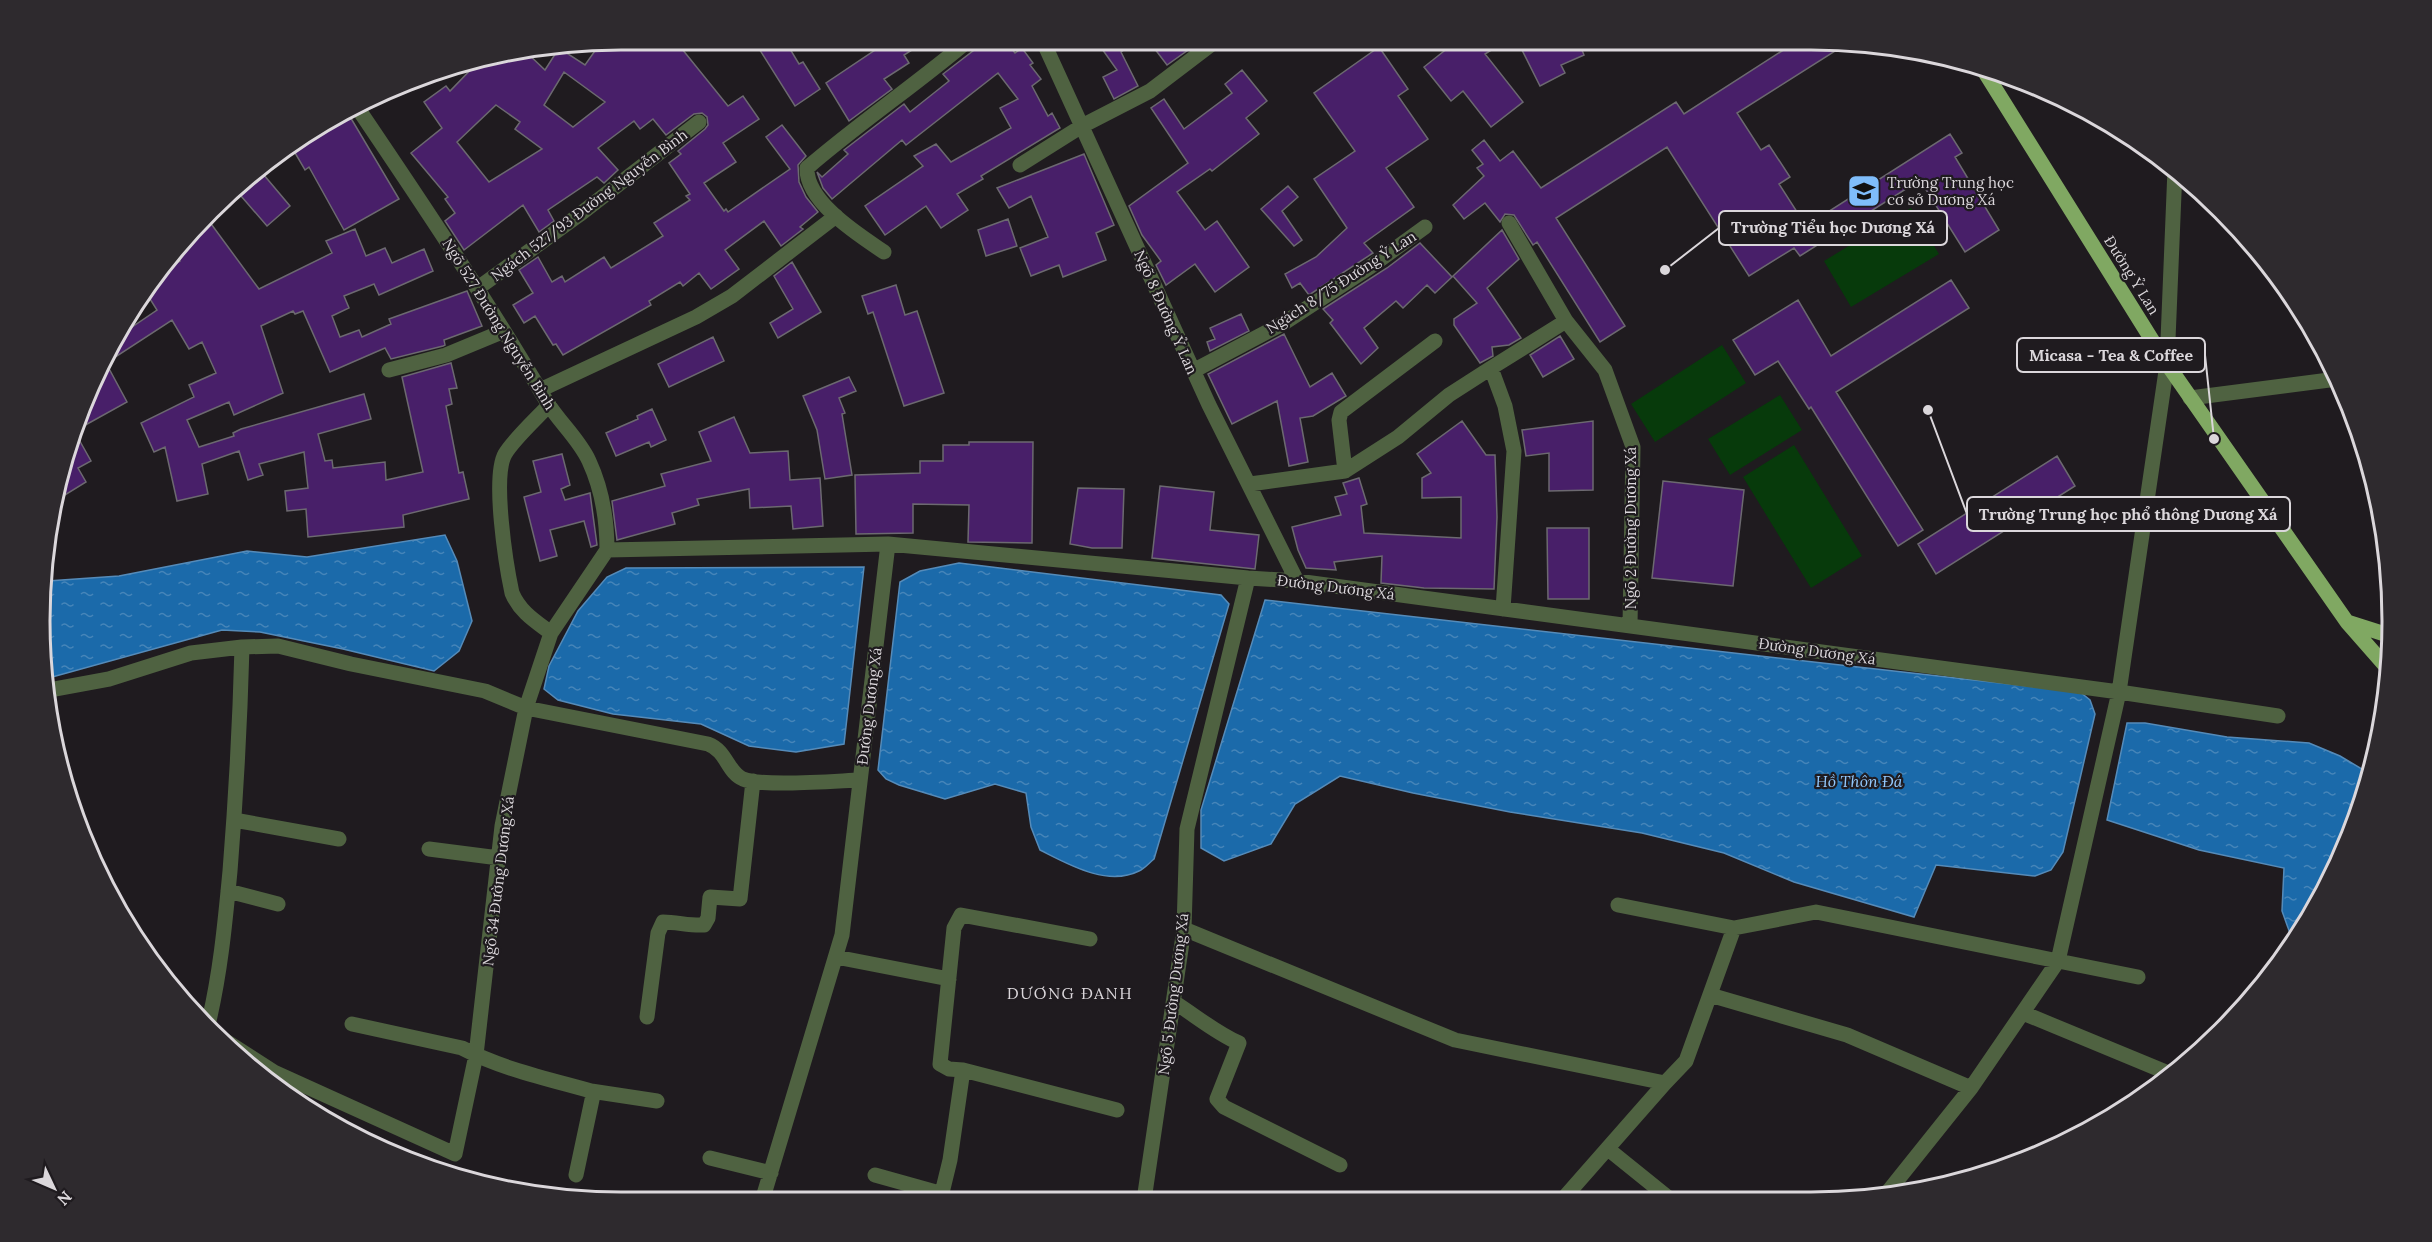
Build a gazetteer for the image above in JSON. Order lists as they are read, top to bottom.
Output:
{
  "streets": {
    "main road": ["Đường Ỷ Lan"],
    "street": [
      "Ngách 527/93 Đường Nguyễn Bình",
      "Ngách 8/75 Đường Ỷ Lan",
      "Ngõ 8 Đường Ỷ Lan",
      "Ngõ 527 Đường Nguyễn Bình",
      "Ngõ 2 Đường Dương Xá",
      "Đường Dương Xá",
      "Ngõ 34 Đường Dương Xá",
      "Ngõ 5 Đường Dương Xá"
    ]
  },
  "crossings": [
    ["Ngách 527/93 Đường Nguyễn Bình", "Ngõ 527 Đường Nguyễn Bình"],
    ["Ngách 8/75 Đường Ỷ Lan", "Ngõ 8 Đường Ỷ Lan"],
    ["Ngõ 8 Đường Ỷ Lan", "Đường Dương Xá"],
    ["Ngõ 527 Đường Nguyễn Bình", "Ngõ 34 Đường Dương Xá"],
    ["Ngõ 2 Đường Dương Xá", "Đường Dương Xá"],
    ["Đường Dương Xá", "Ngõ 5 Đường Dương Xá"]
  ],
  "districts": ["DƯƠNG ĐANH"],
  "water": ["Hồ Thôn Đá"],
  "places": {
    "school or university": ["Trường Trung học cơ sở Dương Xá"],
    "other": ["Trường Tiểu học Dương Xá", "Trường Trung học phổ thông Dương Xá", "Micasa - Tea & Coffee"]
  },
  "north": "bottom right"
}
